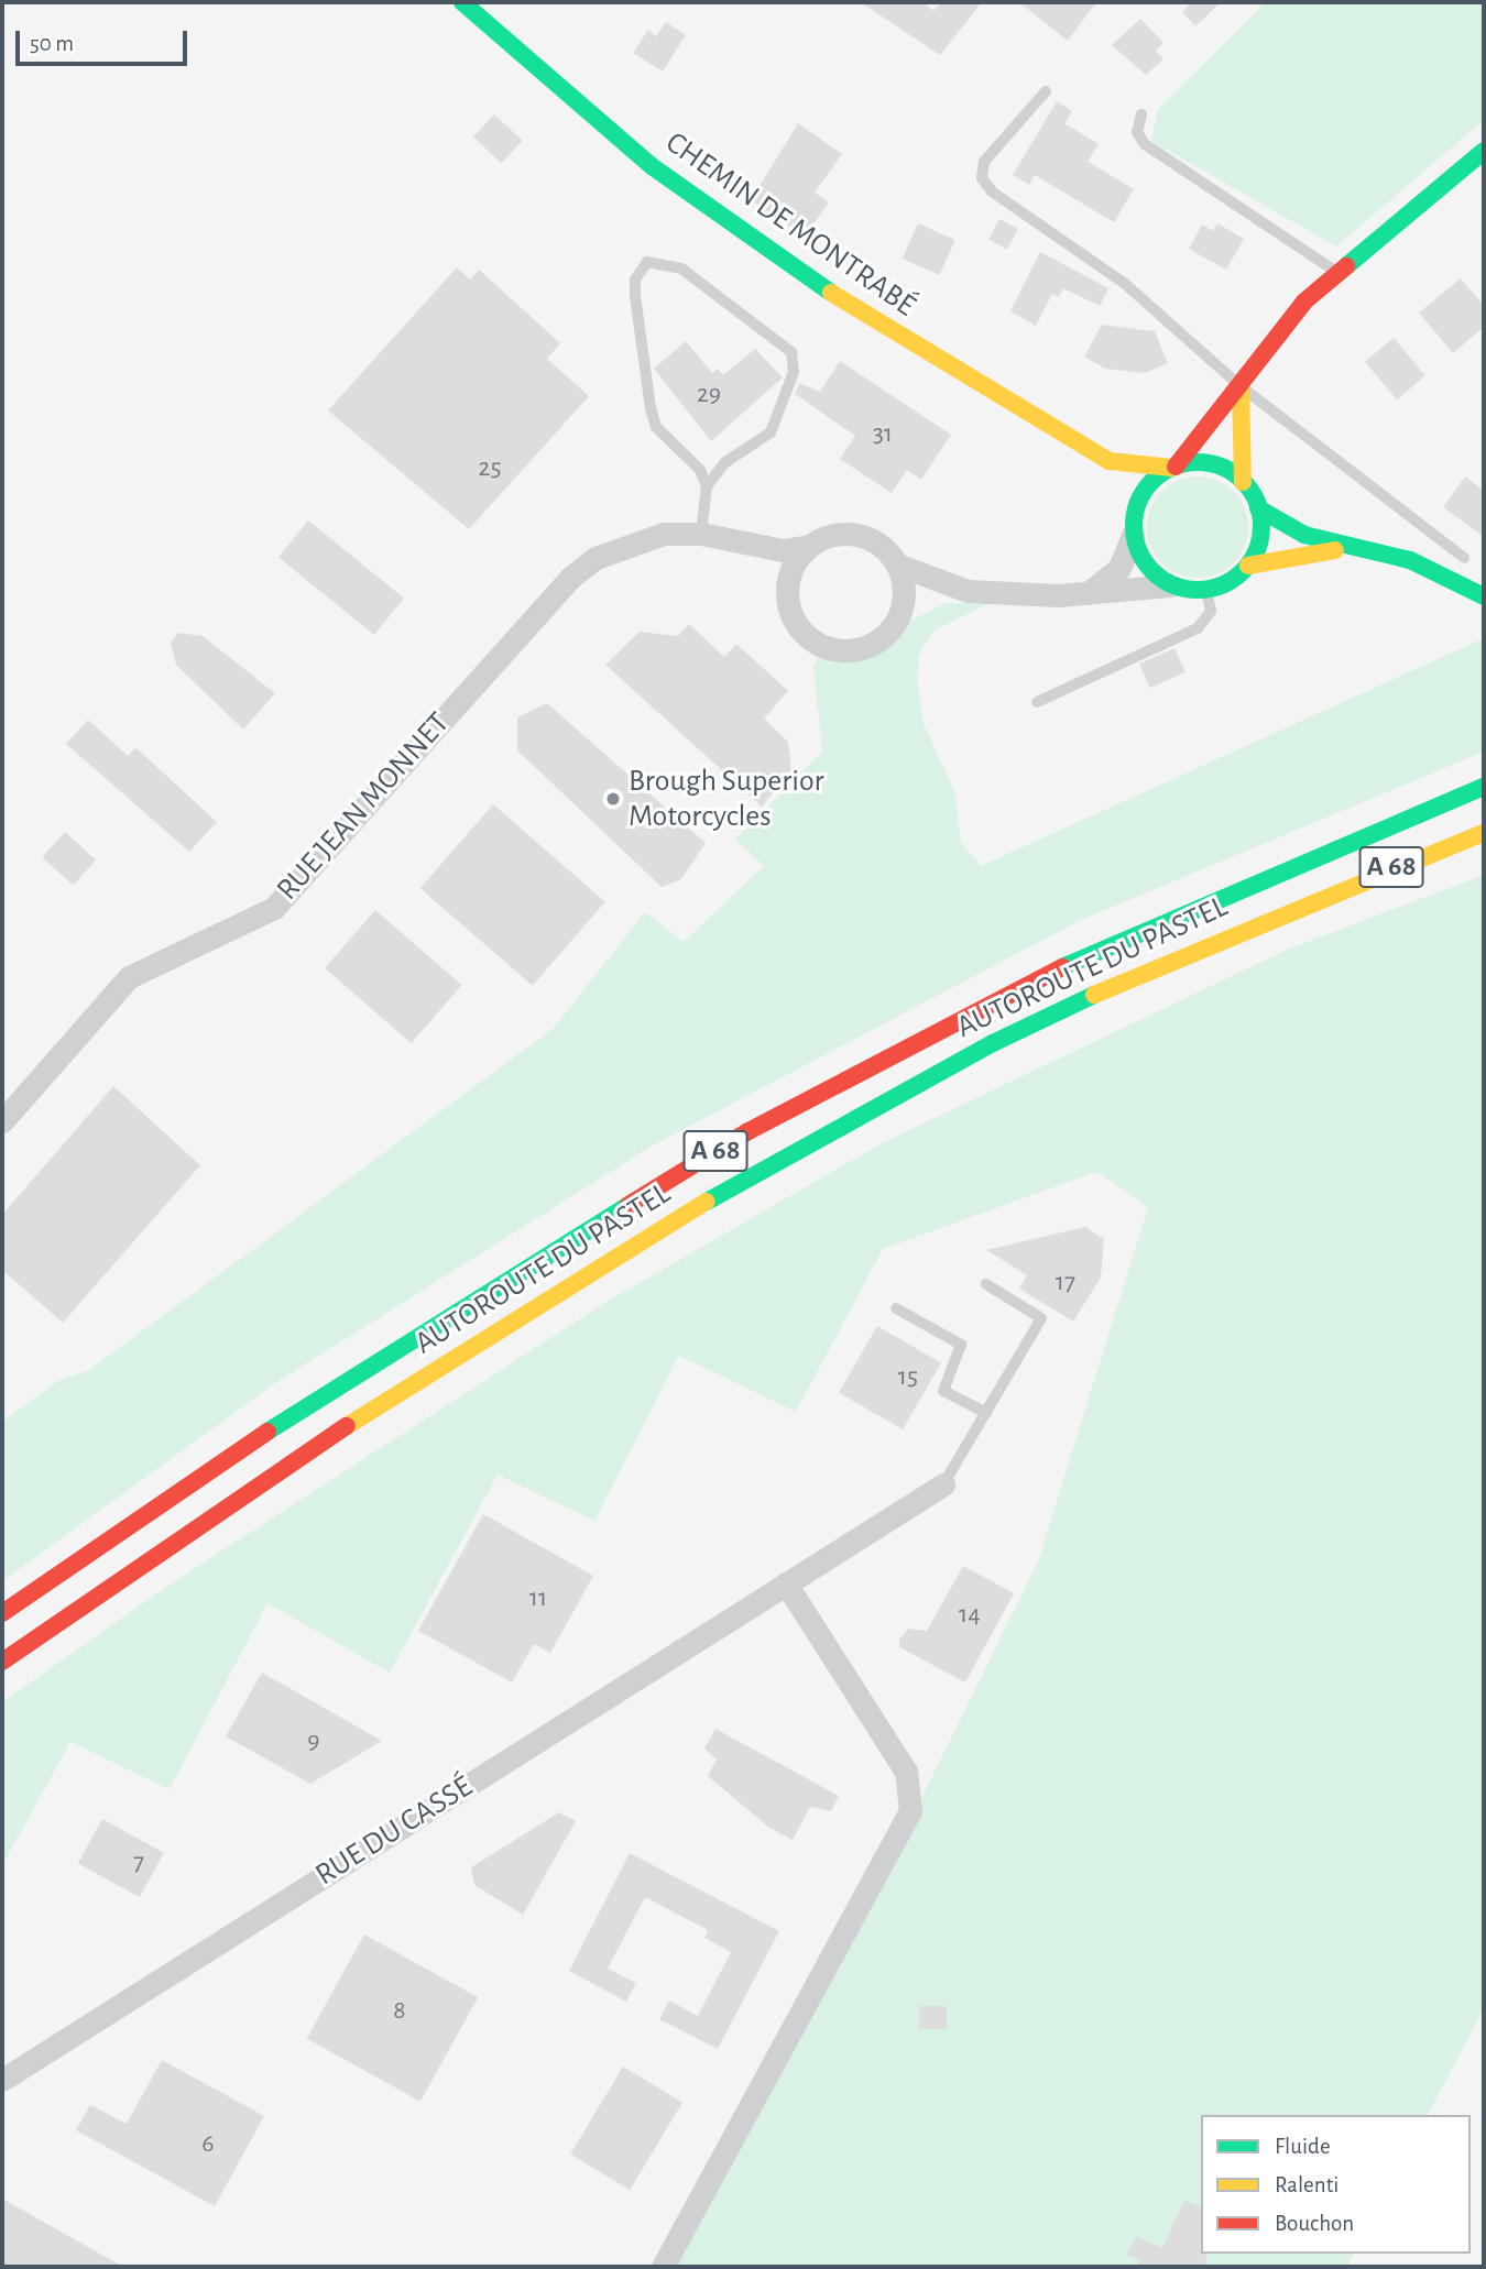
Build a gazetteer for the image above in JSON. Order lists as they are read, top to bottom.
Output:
{
  "streets": {
    "main road": ["CHEMIN DE MONTRABÉ", "A 68", "AUTOROUTE DU PASTEL"],
    "street": ["RUE JEAN MONNET", "RUE DU CASSÉ"]
  },
  "places": ["Brough Superior Motorcycles"],
  "house_numbers": [
    "29",
    "31",
    "25",
    "17",
    "15",
    "11",
    "14",
    "9",
    "7",
    "8",
    "6"
  ],
  "legend": ["Fluide", "Ralenti", "Bouchon"],
  "scale_bar": "50 m"
}
